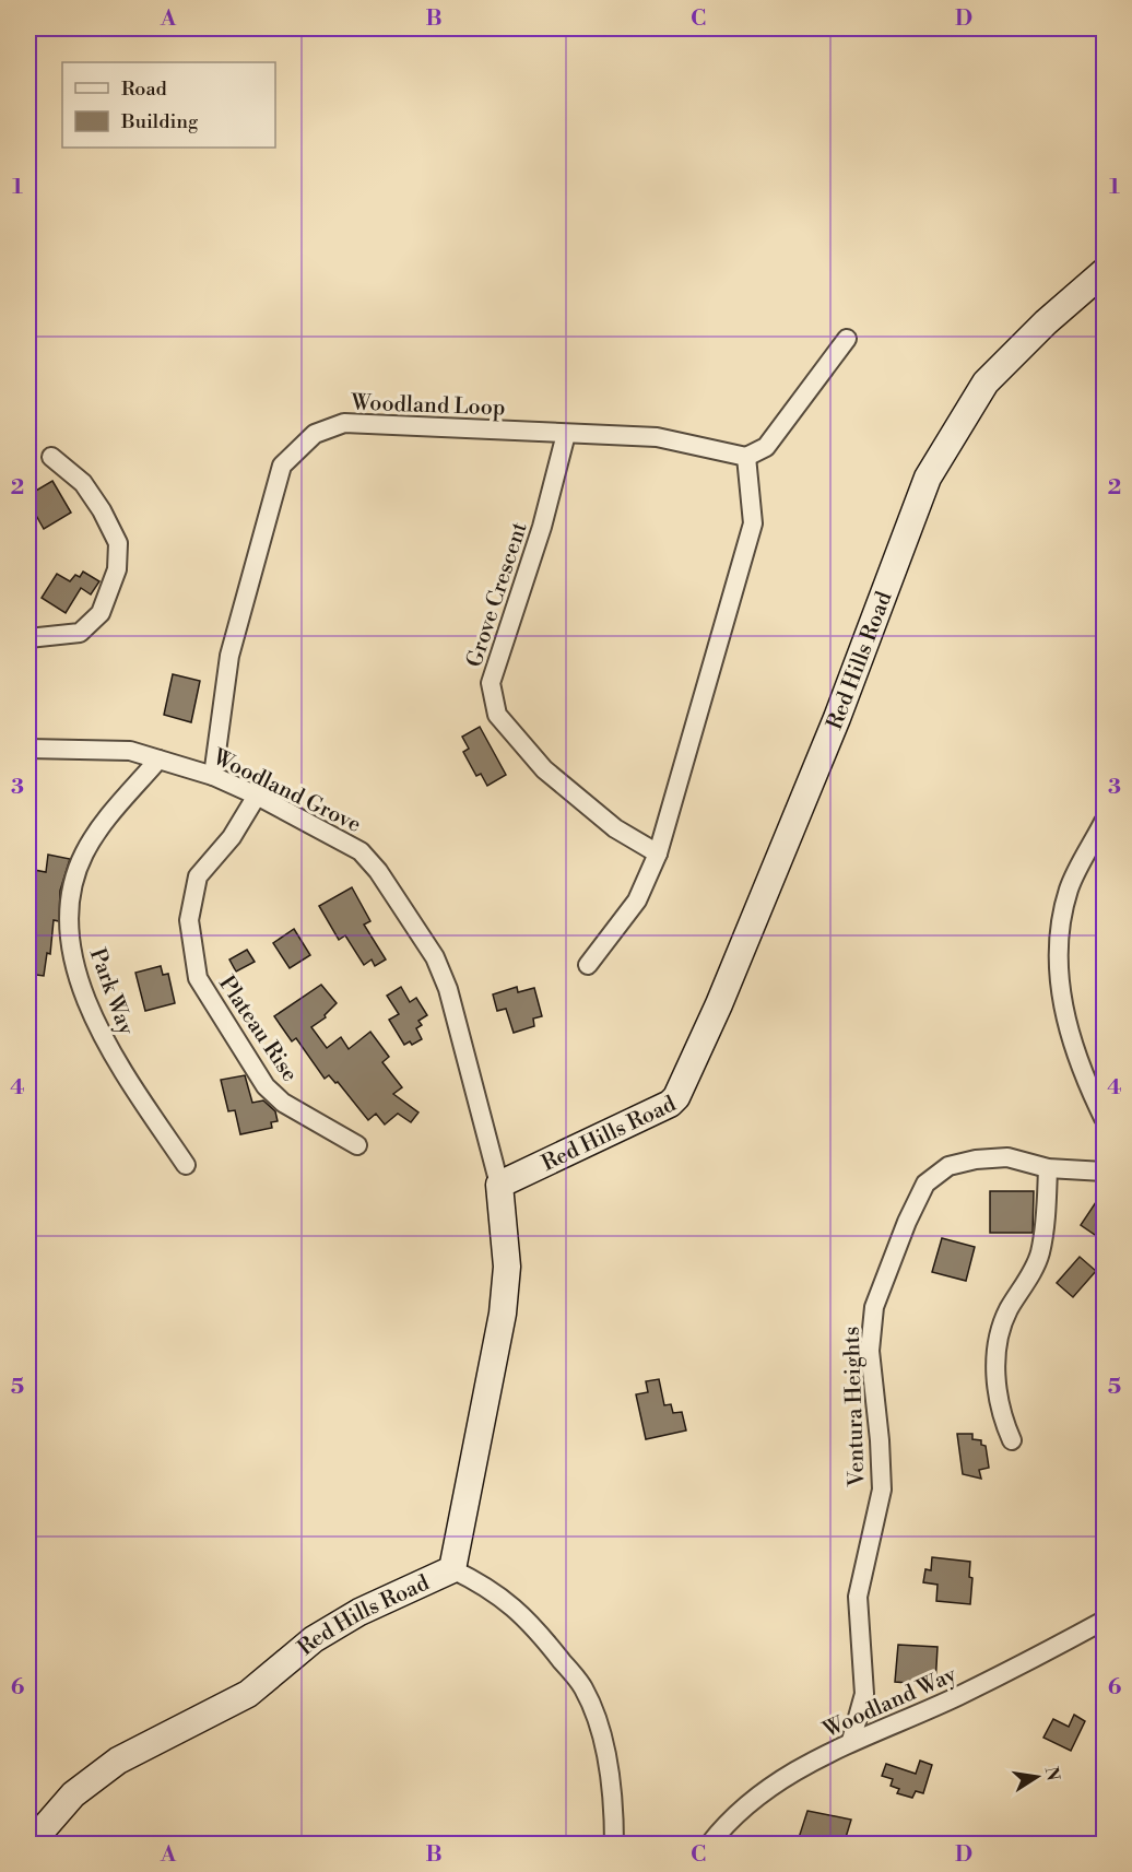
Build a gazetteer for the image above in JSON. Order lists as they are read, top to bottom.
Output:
{
  "streets": {
    "main road": ["Red Hills Road"],
    "street": [
      "Woodland Loop",
      "Grove Crescent",
      "Woodland Grove",
      "Park Way",
      "Plateau Rise",
      "Ventura Heights",
      "Woodland Way"
    ]
  },
  "crossings": [
    ["Woodland Loop", "Grove Crescent"],
    ["Woodland Loop", "Woodland Grove"],
    ["Red Hills Road", "Woodland Grove"],
    ["Woodland Grove", "Park Way"],
    ["Woodland Grove", "Plateau Rise"],
    ["Ventura Heights", "Woodland Way"]
  ],
  "legend": ["Road", "Building"],
  "north": "right",
  "grid": {
    "columns": [
      "A",
      "B",
      "C",
      "D"
    ],
    "rows": [
      "1",
      "2",
      "3",
      "4",
      "5",
      "6"
    ]
  }
}
